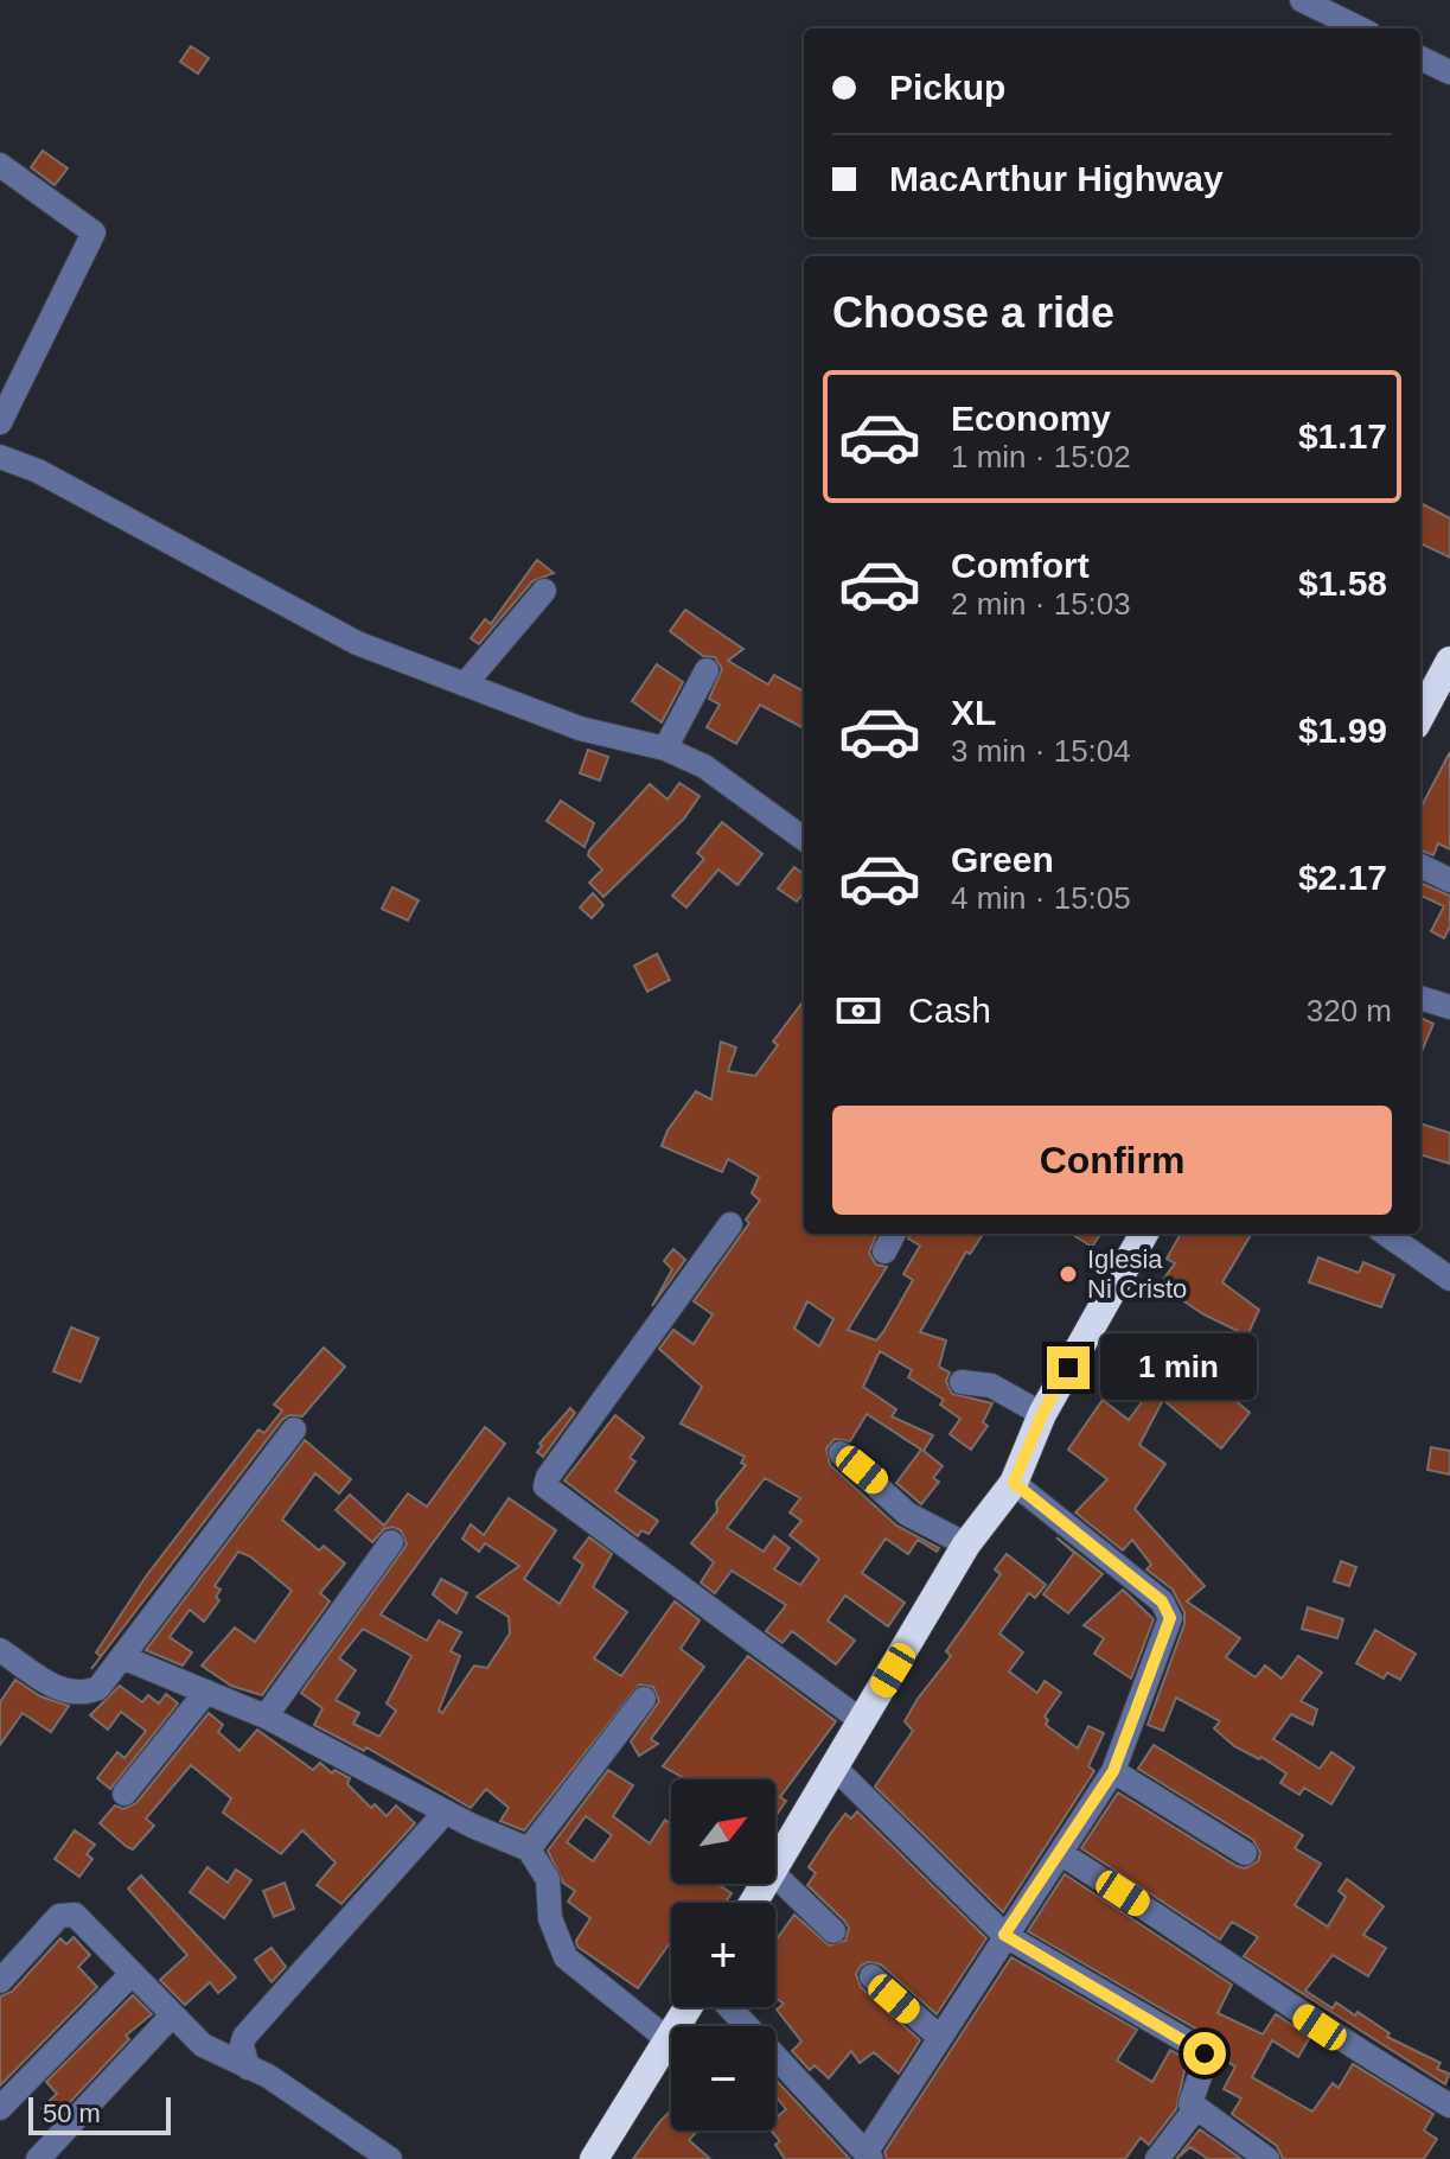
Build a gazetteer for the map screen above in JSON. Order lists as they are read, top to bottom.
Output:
{
  "places": ["Iglesia Ni Cristo"],
  "scale_bar": "50 m",
  "north": "top right",
  "page": {
    "banner": ["Pickup", "MacArthur Highway"],
    "heading": "Choose a ride",
    "list": [
      {
        "name": "Economy",
        "note": "1 min · 15:02",
        "value": "$1.17"
      },
      {
        "name": "Comfort",
        "note": "2 min · 15:03",
        "value": "$1.58"
      },
      {
        "name": "XL",
        "note": "3 min · 15:04",
        "value": "$1.99"
      },
      {
        "name": "Green",
        "note": "4 min · 15:05",
        "value": "$2.17"
      }
    ],
    "pay": ["Cash", "320 m"],
    "buttons": "Confirm",
    "bubble": "1 min",
    "map_buttons": ["+", "−"],
    "scale": "50 m"
  }
}
